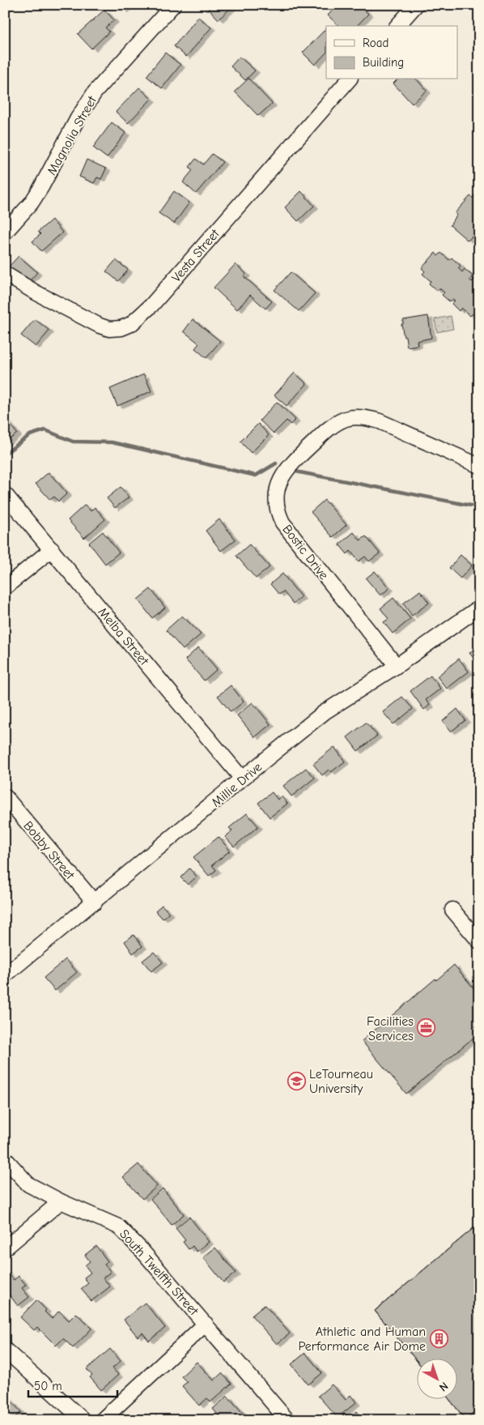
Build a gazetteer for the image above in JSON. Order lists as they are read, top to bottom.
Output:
{
  "streets": {
    "street": [
      "Magnolia Street",
      "Vesta Street",
      "Bostic Drive",
      "Melba Street",
      "Millie Drive",
      "Bobby Street",
      "South Twelfth Street"
    ]
  },
  "crossings": [
    ["Bostic Drive", "Millie Drive"],
    ["Melba Street", "Millie Drive"],
    ["Millie Drive", "Bobby Street"]
  ],
  "places": {
    "office": ["Facilities Services"],
    "school or university": ["LeTourneau University"],
    "building": ["Athletic and Human Performance Air Dome"]
  },
  "legend": ["Road", "Building"],
  "scale_bar": "50 m",
  "north": "bottom right"
}
